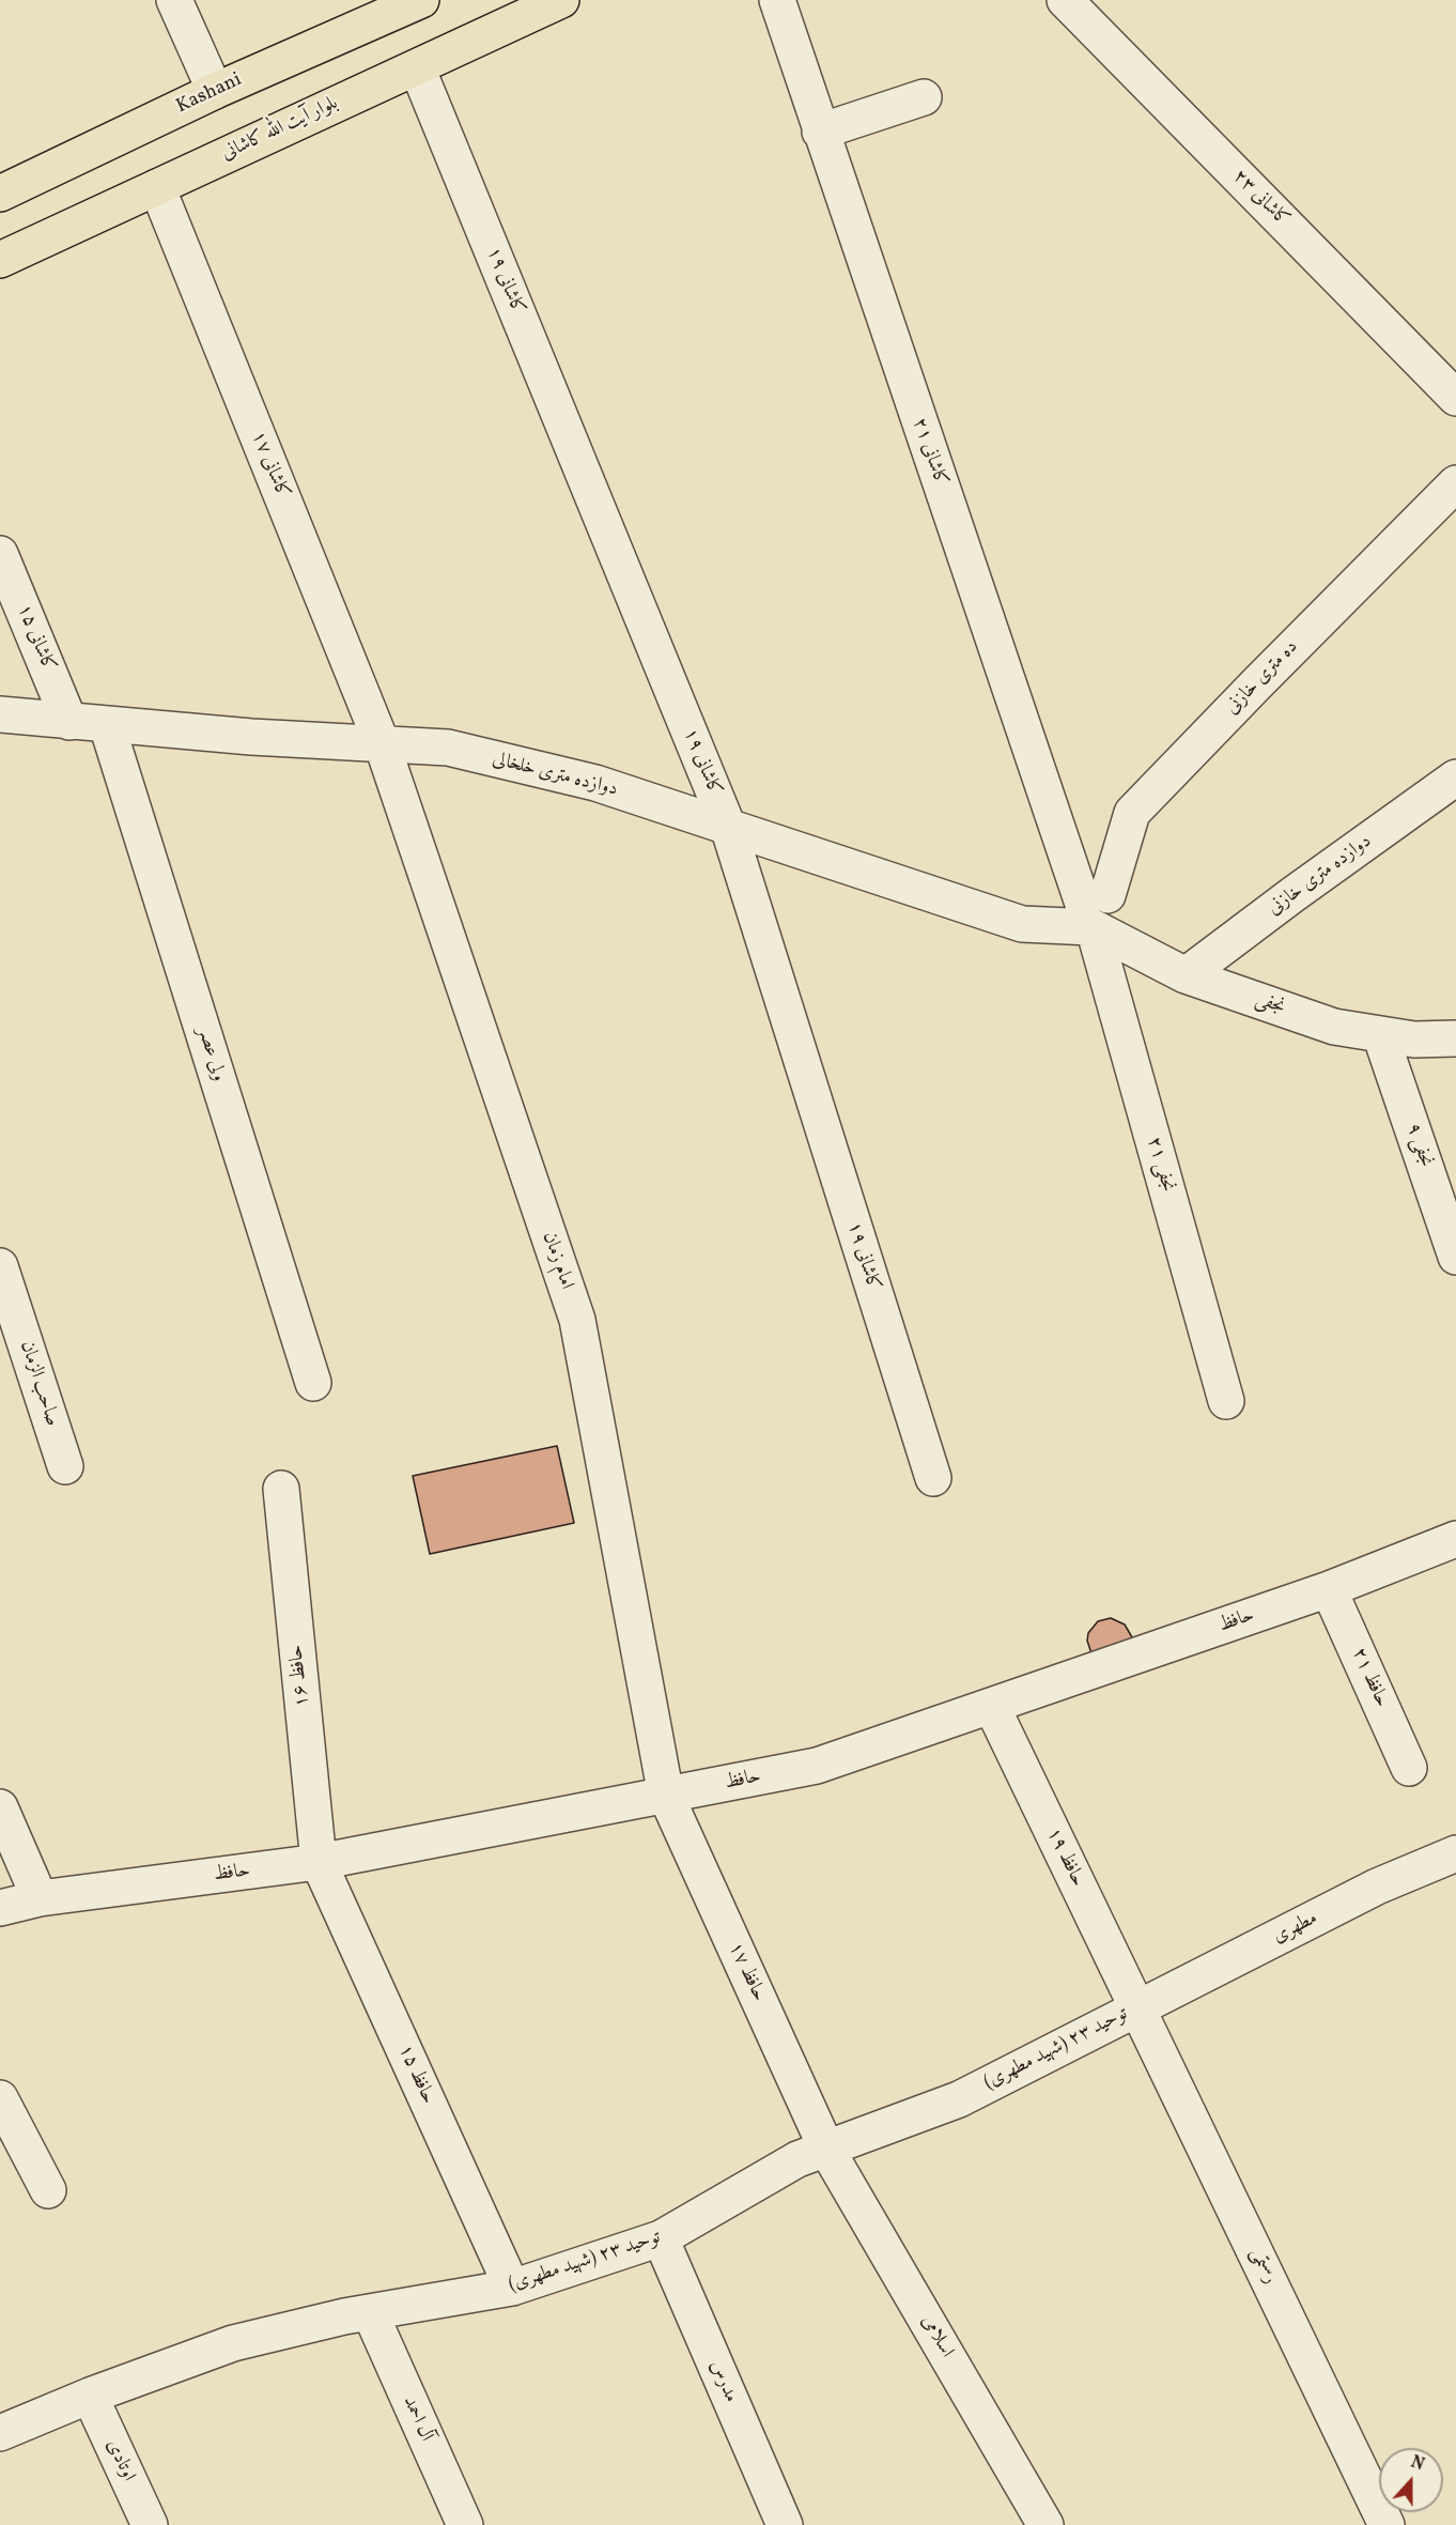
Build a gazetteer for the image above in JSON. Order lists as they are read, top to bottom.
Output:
{
  "streets": {
    "main road": ["Kashani", "بلوار آیت الله کاشانی"],
    "street": [
      "کاشانی ۲۳",
      "کاشانی ۱۹",
      "کاشانی ۲۱",
      "کاشانی ۱۷",
      "کاشانی ۱۵",
      "ده متری خازنی",
      "دوازده متری خلخالی",
      "دوازده متری خازنی",
      "نجفی",
      "ولی عصر",
      "نجفی ۹",
      "نجفی ۲۱",
      "امام زمان",
      "صاحب الزمان",
      "حافظ",
      "حافظ ۱۶",
      "حافظ ۲۱",
      "حافظ ۱۹",
      "مطهری",
      "حافظ ۱۷",
      "توحید ۲۳ (شهید مطهری)",
      "حافظ ۱۵",
      "رستمی",
      "اسلامی",
      "مدرس",
      "آل احمد",
      "اوتادی"
    ]
  },
  "crossings": [
    ["بلوار آیت الله کاشانی", "کاشانی ۱۹"],
    ["بلوار آیت الله کاشانی", "کاشانی ۱۷"],
    ["کاشانی ۱۹", "دوازده متری خلخالی"],
    ["کاشانی ۲۱", "ده متری خازنی"],
    ["کاشانی ۲۱", "دوازده متری خلخالی"],
    ["کاشانی ۲۱", "نجفی"],
    ["کاشانی ۲۱", "نجفی ۲۱"],
    ["کاشانی ۱۷", "دوازده متری خلخالی"],
    ["کاشانی ۱۷", "امام زمان"],
    ["کاشانی ۱۵", "دوازده متری خلخالی"],
    ["ده متری خازنی", "دوازده متری خلخالی"],
    ["ده متری خازنی", "نجفی"],
    ["ده متری خازنی", "نجفی ۲۱"],
    ["دوازده متری خلخالی", "نجفی"],
    ["دوازده متری خلخالی", "ولی عصر"],
    ["دوازده متری خلخالی", "نجفی ۲۱"],
    ["دوازده متری خلخالی", "امام زمان"],
    ["دوازده متری خازنی", "نجفی"],
    ["نجفی", "نجفی ۹"],
    ["نجفی", "نجفی ۲۱"],
    ["امام زمان", "حافظ"],
    ["امام زمان", "حافظ ۱۷"],
    ["حافظ", "حافظ ۱۶"],
    ["حافظ", "حافظ ۲۱"],
    ["حافظ", "حافظ ۱۹"],
    ["حافظ", "حافظ ۱۷"],
    ["حافظ", "حافظ ۱۵"],
    ["حافظ ۱۶", "حافظ ۱۵"],
    ["حافظ ۱۹", "مطهری"],
    ["حافظ ۱۹", "توحید ۲۳ (شهید مطهری)"],
    ["حافظ ۱۹", "رستمی"],
    ["مطهری", "توحید ۲۳ (شهید مطهری)"],
    ["مطهری", "رستمی"],
    ["حافظ ۱۷", "توحید ۲۳ (شهید مطهری)"],
    ["حافظ ۱۷", "اسلامی"],
    ["توحید ۲۳ (شهید مطهری)", "حافظ ۱۵"],
    ["توحید ۲۳ (شهید مطهری)", "رستمی"],
    ["توحید ۲۳ (شهید مطهری)", "اسلامی"],
    ["توحید ۲۳ (شهید مطهری)", "مدرس"],
    ["توحید ۲۳ (شهید مطهری)", "آل احمد"],
    ["توحید ۲۳ (شهید مطهری)", "اوتادی"]
  ],
  "north": "top"
}
